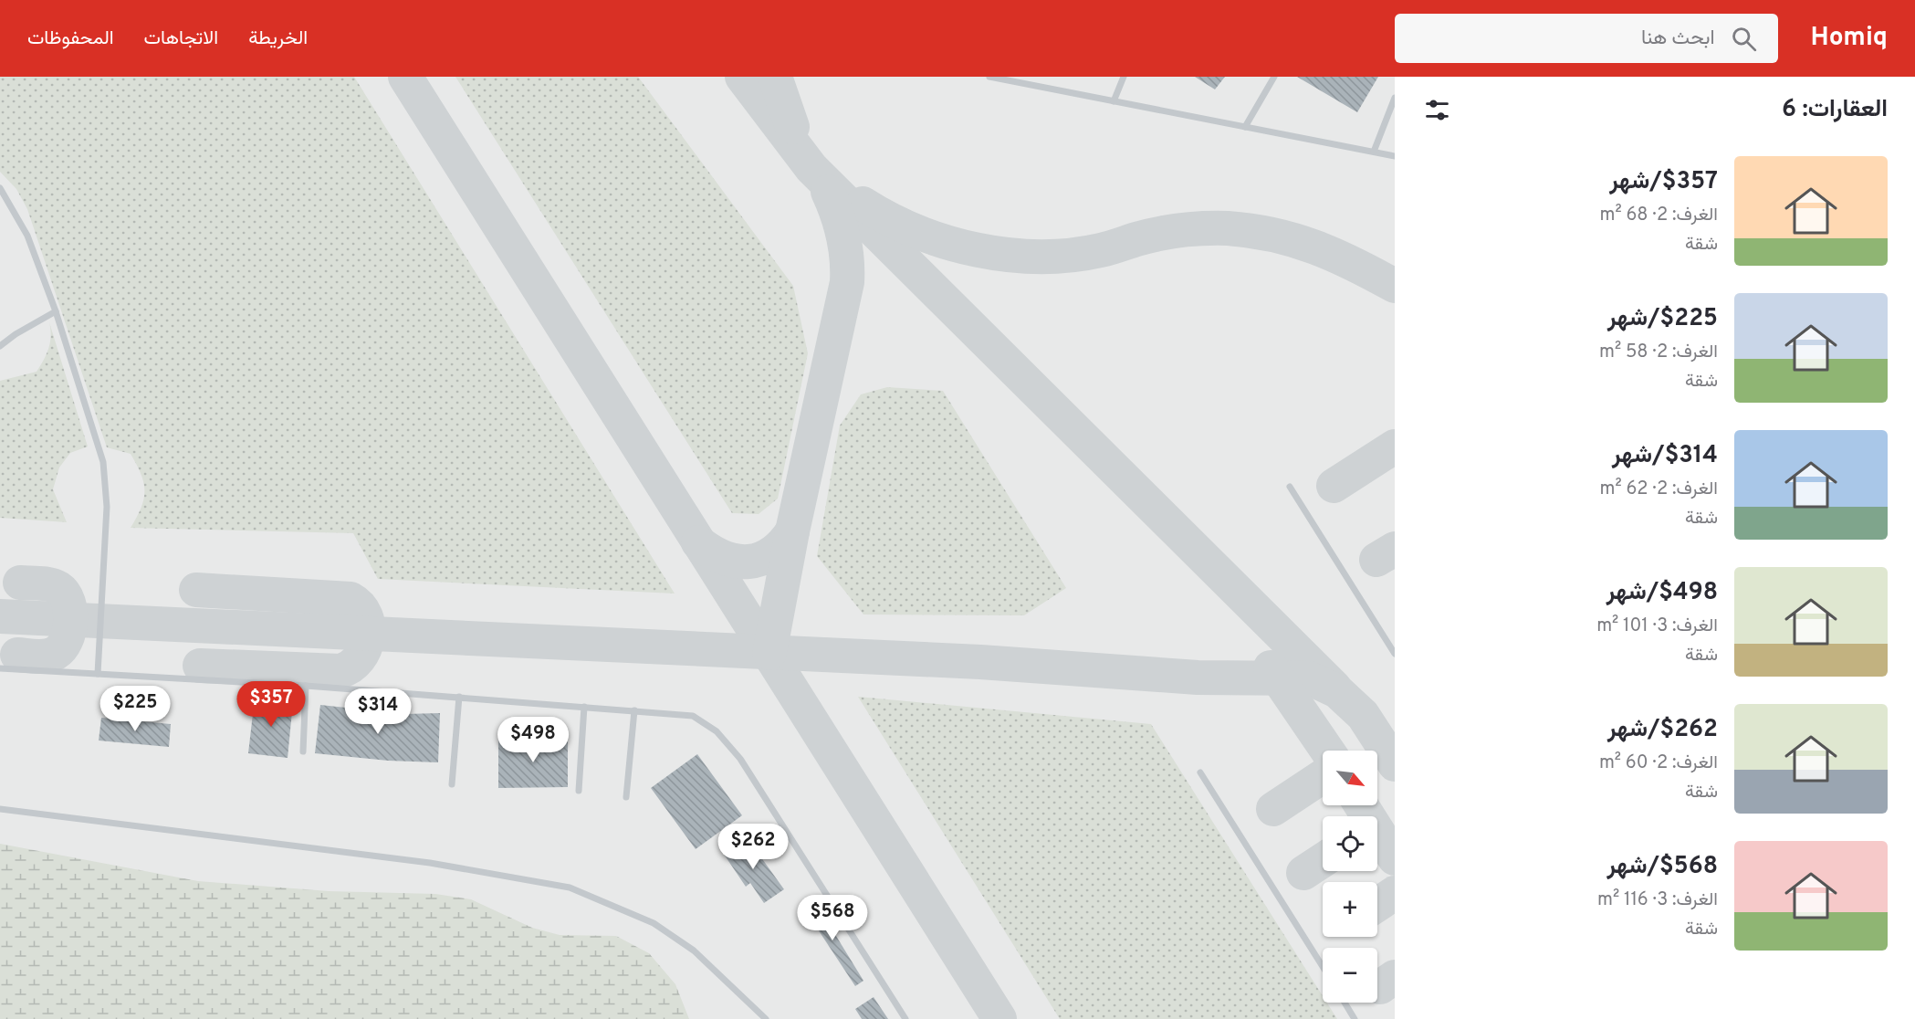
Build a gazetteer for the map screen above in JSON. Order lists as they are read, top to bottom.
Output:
{
  "north": "bottom right",
  "page": {
    "header": "Homiq",
    "search": "ابحث هنا",
    "nav": ["الخريطة", "الاتجاهات", "المحفوظات"],
    "heading": "العقارات: 6",
    "list": [
      {
        "name": "$357/شهر",
        "note": "الغرف: 2 · 68 m² · شقة"
      },
      {
        "name": "$225/شهر",
        "note": "الغرف: 2 · 58 m² · شقة"
      },
      {
        "name": "$314/شهر",
        "note": "الغرف: 2 · 62 m² · شقة"
      },
      {
        "name": "$498/شهر",
        "note": "الغرف: 3 · 101 m² · شقة"
      },
      {
        "name": "$262/شهر",
        "note": "الغرف: 2 · 60 m² · شقة"
      },
      {
        "name": "$568/شهر",
        "note": "الغرف: 3 · 116 m² · شقة"
      }
    ],
    "price": [
      "$357",
      "$225",
      "$314",
      "$498",
      "$262",
      "$568"
    ],
    "map_buttons": ["+", "−"]
  }
}
